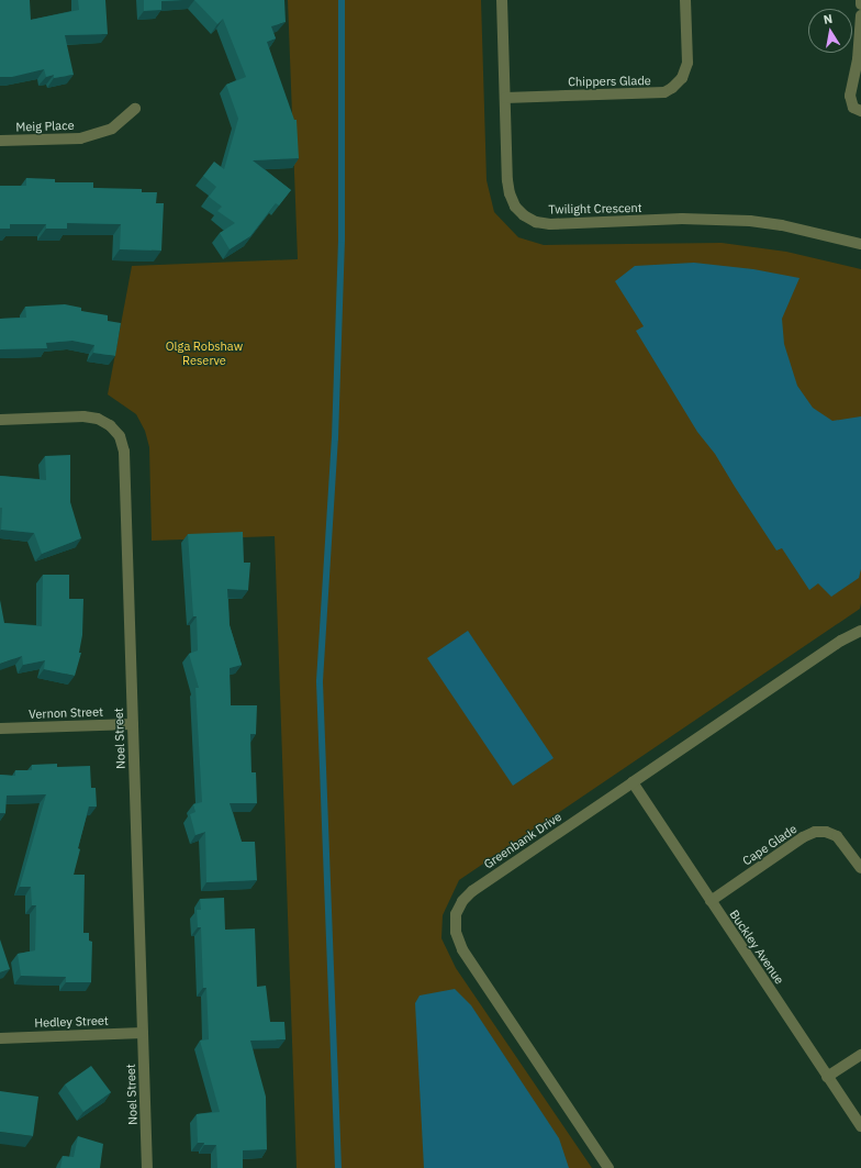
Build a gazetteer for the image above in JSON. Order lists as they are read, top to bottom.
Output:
{
  "streets": {
    "street": [
      "Chippers Glade",
      "Meig Place",
      "Twilight Crescent",
      "Vernon Street",
      "Noel Street",
      "Greenbank Drive",
      "Cape Glade",
      "Buckley Avenue",
      "Hedley Street"
    ]
  },
  "crossings": [
    ["Chippers Glade", "Twilight Crescent"],
    ["Vernon Street", "Noel Street"],
    ["Noel Street", "Hedley Street"],
    ["Greenbank Drive", "Buckley Avenue"],
    ["Cape Glade", "Buckley Avenue"]
  ],
  "parks": ["Olga Robshaw Reserve"],
  "north": "top"
}
